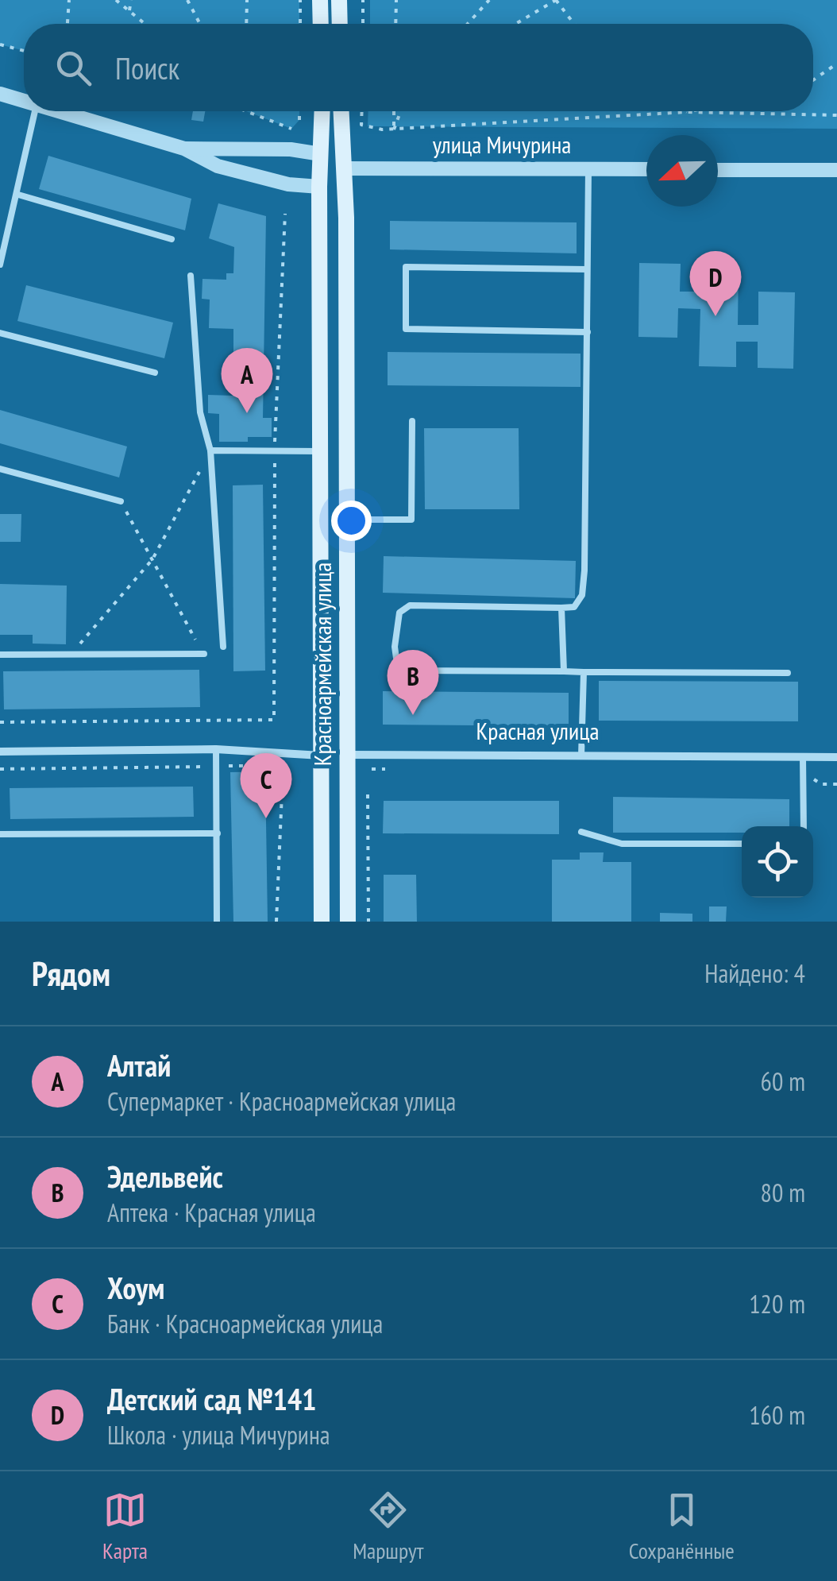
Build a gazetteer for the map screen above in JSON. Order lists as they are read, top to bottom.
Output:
{
  "streets": {
    "main road": ["Красноармейская улица", "Красная улица"],
    "street": ["улица Мичурина"]
  },
  "crossings": [
    ["улица Мичурина", "Красноармейская улица"],
    ["Красноармейская улица", "Красная улица"]
  ],
  "north": "left",
  "page": {
    "search": "Поиск",
    "pins": [
      "D",
      "A",
      "B",
      "C"
    ],
    "heading": ["Рядом", "Найдено: 4"],
    "list": [
      {
        "mark": "A",
        "name": "Алтай",
        "note": "Супермаркет · Красноармейская улица",
        "value": "60 m"
      },
      {
        "mark": "B",
        "name": "Эдельвейс",
        "note": "Аптека · Красная улица",
        "value": "80 m"
      },
      {
        "mark": "C",
        "name": "Хоум",
        "note": "Банк · Красноармейская улица",
        "value": "120 m"
      },
      {
        "mark": "D",
        "name": "Детский сад №141",
        "note": "Школа · улица Мичурина",
        "value": "160 m"
      }
    ],
    "nav": ["Карта", "Маршрут", "Сохранённые"]
  }
}
